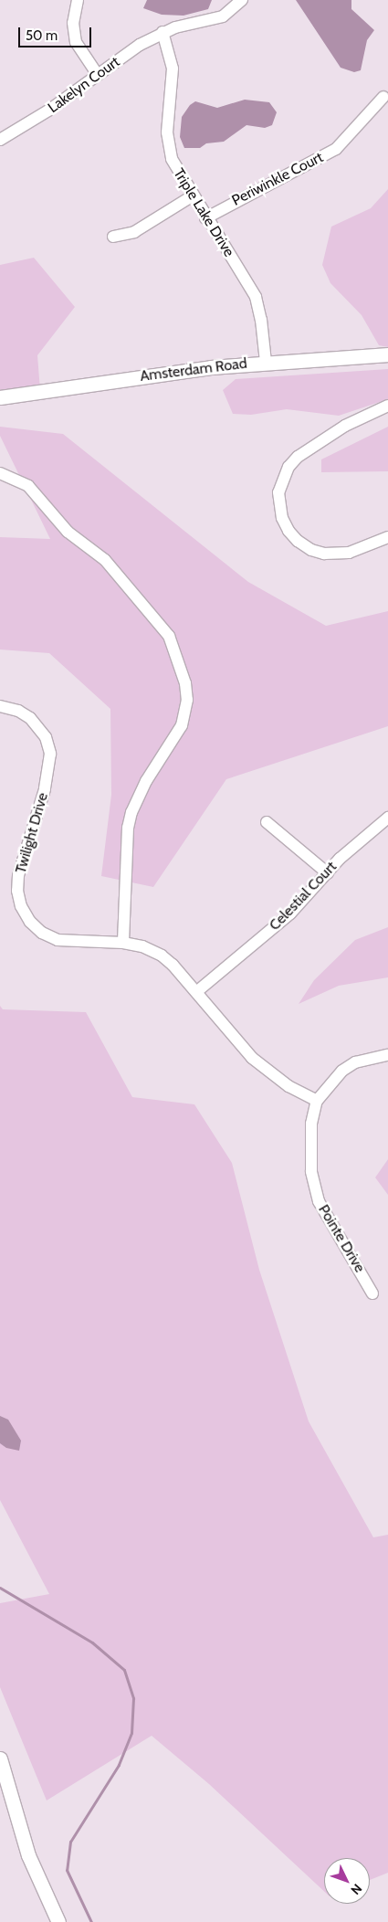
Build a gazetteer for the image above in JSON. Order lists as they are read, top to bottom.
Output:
{
  "streets": {
    "street": [
      "Lakelyn Court",
      "Periwinkle Court",
      "Triple Lake Drive",
      "Amsterdam Road",
      "Twilight Drive",
      "Celestial Court",
      "Pointe Drive"
    ]
  },
  "crossings": [
    ["Lakelyn Court", "Triple Lake Drive"],
    ["Periwinkle Court", "Triple Lake Drive"],
    ["Triple Lake Drive", "Amsterdam Road"],
    ["Twilight Drive", "Celestial Court"],
    ["Twilight Drive", "Pointe Drive"]
  ],
  "scale_bar": "50 m",
  "north": "bottom right"
}
